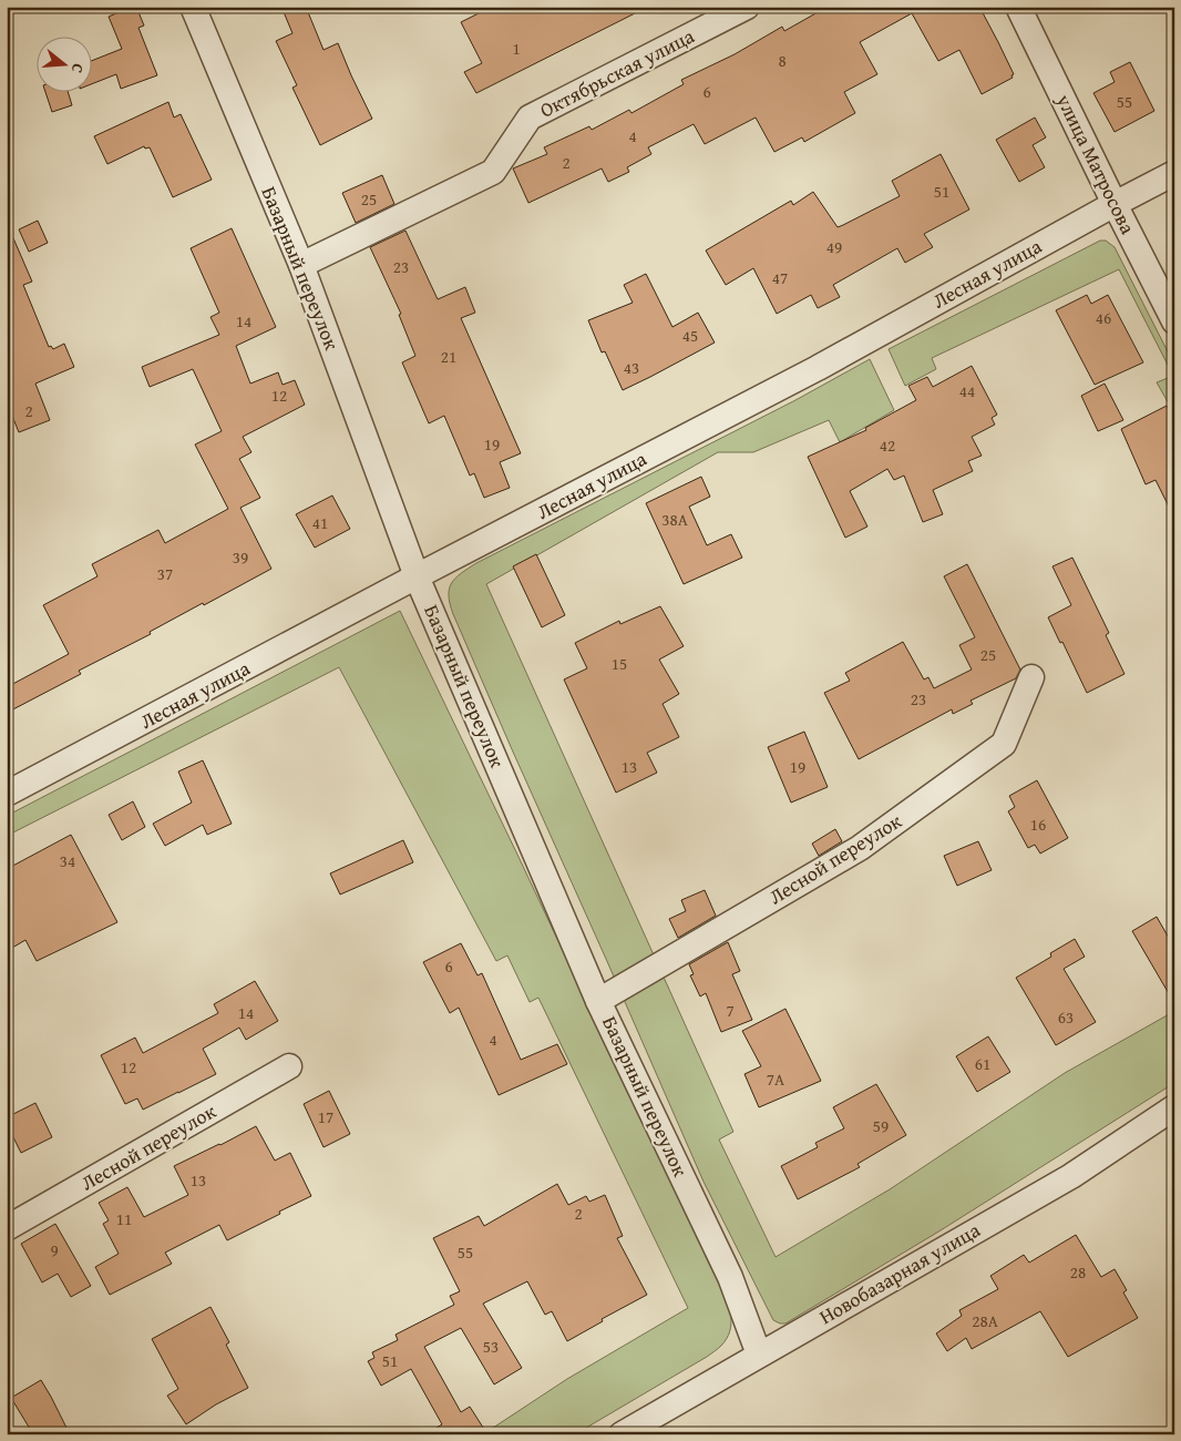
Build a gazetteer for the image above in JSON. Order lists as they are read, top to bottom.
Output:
{
  "streets": {
    "street": [
      "Октябрьская улица",
      "улица Матросова",
      "Базарный переулок",
      "Лесная улица",
      "Лесной переулок",
      "Новобазарная улица"
    ]
  },
  "crossings": [
    ["Октябрьская улица", "Базарный переулок"],
    ["улица Матросова", "Лесная улица"],
    ["Базарный переулок", "Лесная улица"],
    ["Базарный переулок", "Лесной переулок"],
    ["Базарный переулок", "Новобазарная улица"]
  ],
  "house_numbers": [
    "1",
    "8",
    "6",
    "55",
    "4",
    "2",
    "51",
    "25",
    "49",
    "23",
    "47",
    "46",
    "14",
    "45",
    "21",
    "43",
    "44",
    "12",
    "2",
    "19",
    "42",
    "38А",
    "41",
    "39",
    "37",
    "25",
    "15",
    "23",
    "13",
    "19",
    "16",
    "34",
    "6",
    "7",
    "14",
    "63",
    "4",
    "61",
    "12",
    "7А",
    "17",
    "59",
    "13",
    "2",
    "11",
    "9",
    "55",
    "28",
    "28А",
    "53",
    "51"
  ],
  "north": "right"
}
